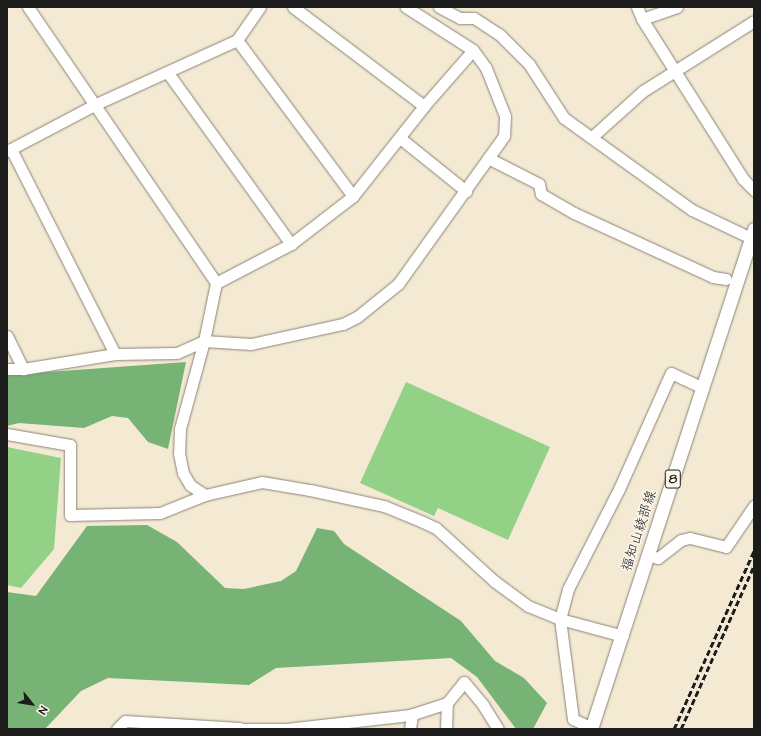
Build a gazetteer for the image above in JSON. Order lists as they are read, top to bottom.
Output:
{
  "streets": {
    "main road": ["8", "福知山綾部線"]
  },
  "north": "bottom right"
}
